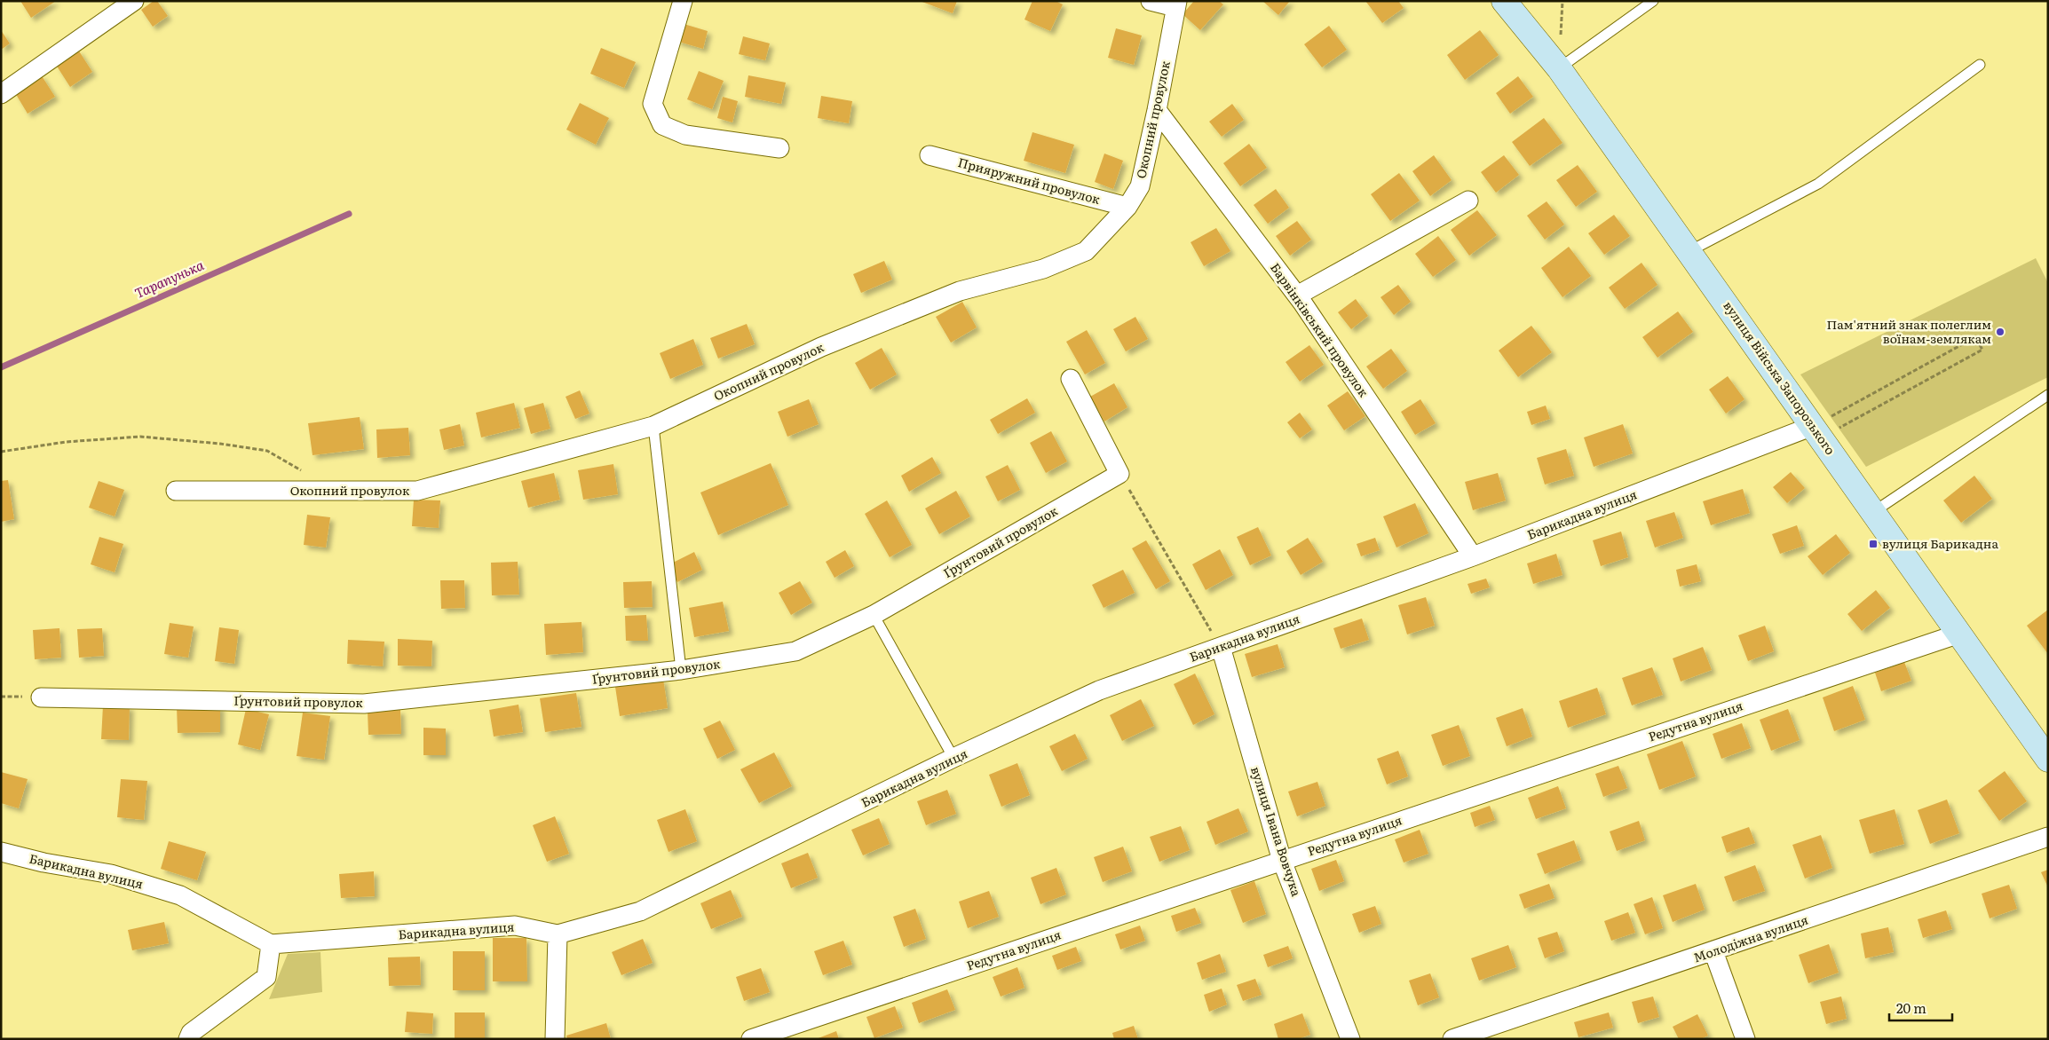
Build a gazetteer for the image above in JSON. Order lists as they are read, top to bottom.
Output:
{
  "streets": {
    "street": [
      "Окопний провулок",
      "Прияружний провулок",
      "Барвінківський провулок",
      "вулиця Війська Запорозького",
      "Барикадна вулиця",
      "Ґрунтовий провулок",
      "Редутна вулиця",
      "вулиця Івана Вовчука",
      "Молодіжна вулиця"
    ]
  },
  "crossings": [
    ["Окопний провулок", "Прияружний провулок"],
    ["Окопний провулок", "Барвінківський провулок"],
    ["Барвінківський провулок", "Барикадна вулиця"],
    ["вулиця Війська Запорозького", "Барикадна вулиця"],
    ["вулиця Війська Запорозького", "Редутна вулиця"],
    ["Барикадна вулиця", "вулиця Івана Вовчука"],
    ["Редутна вулиця", "вулиця Івана Вовчука"]
  ],
  "water": ["Тарапунька"],
  "places": {
    "other": ["Пам'ятний знак полеглим воїнам-землякам"],
    "transit": ["вулиця Барикадна"]
  },
  "scale_bar": "20 m"
}
